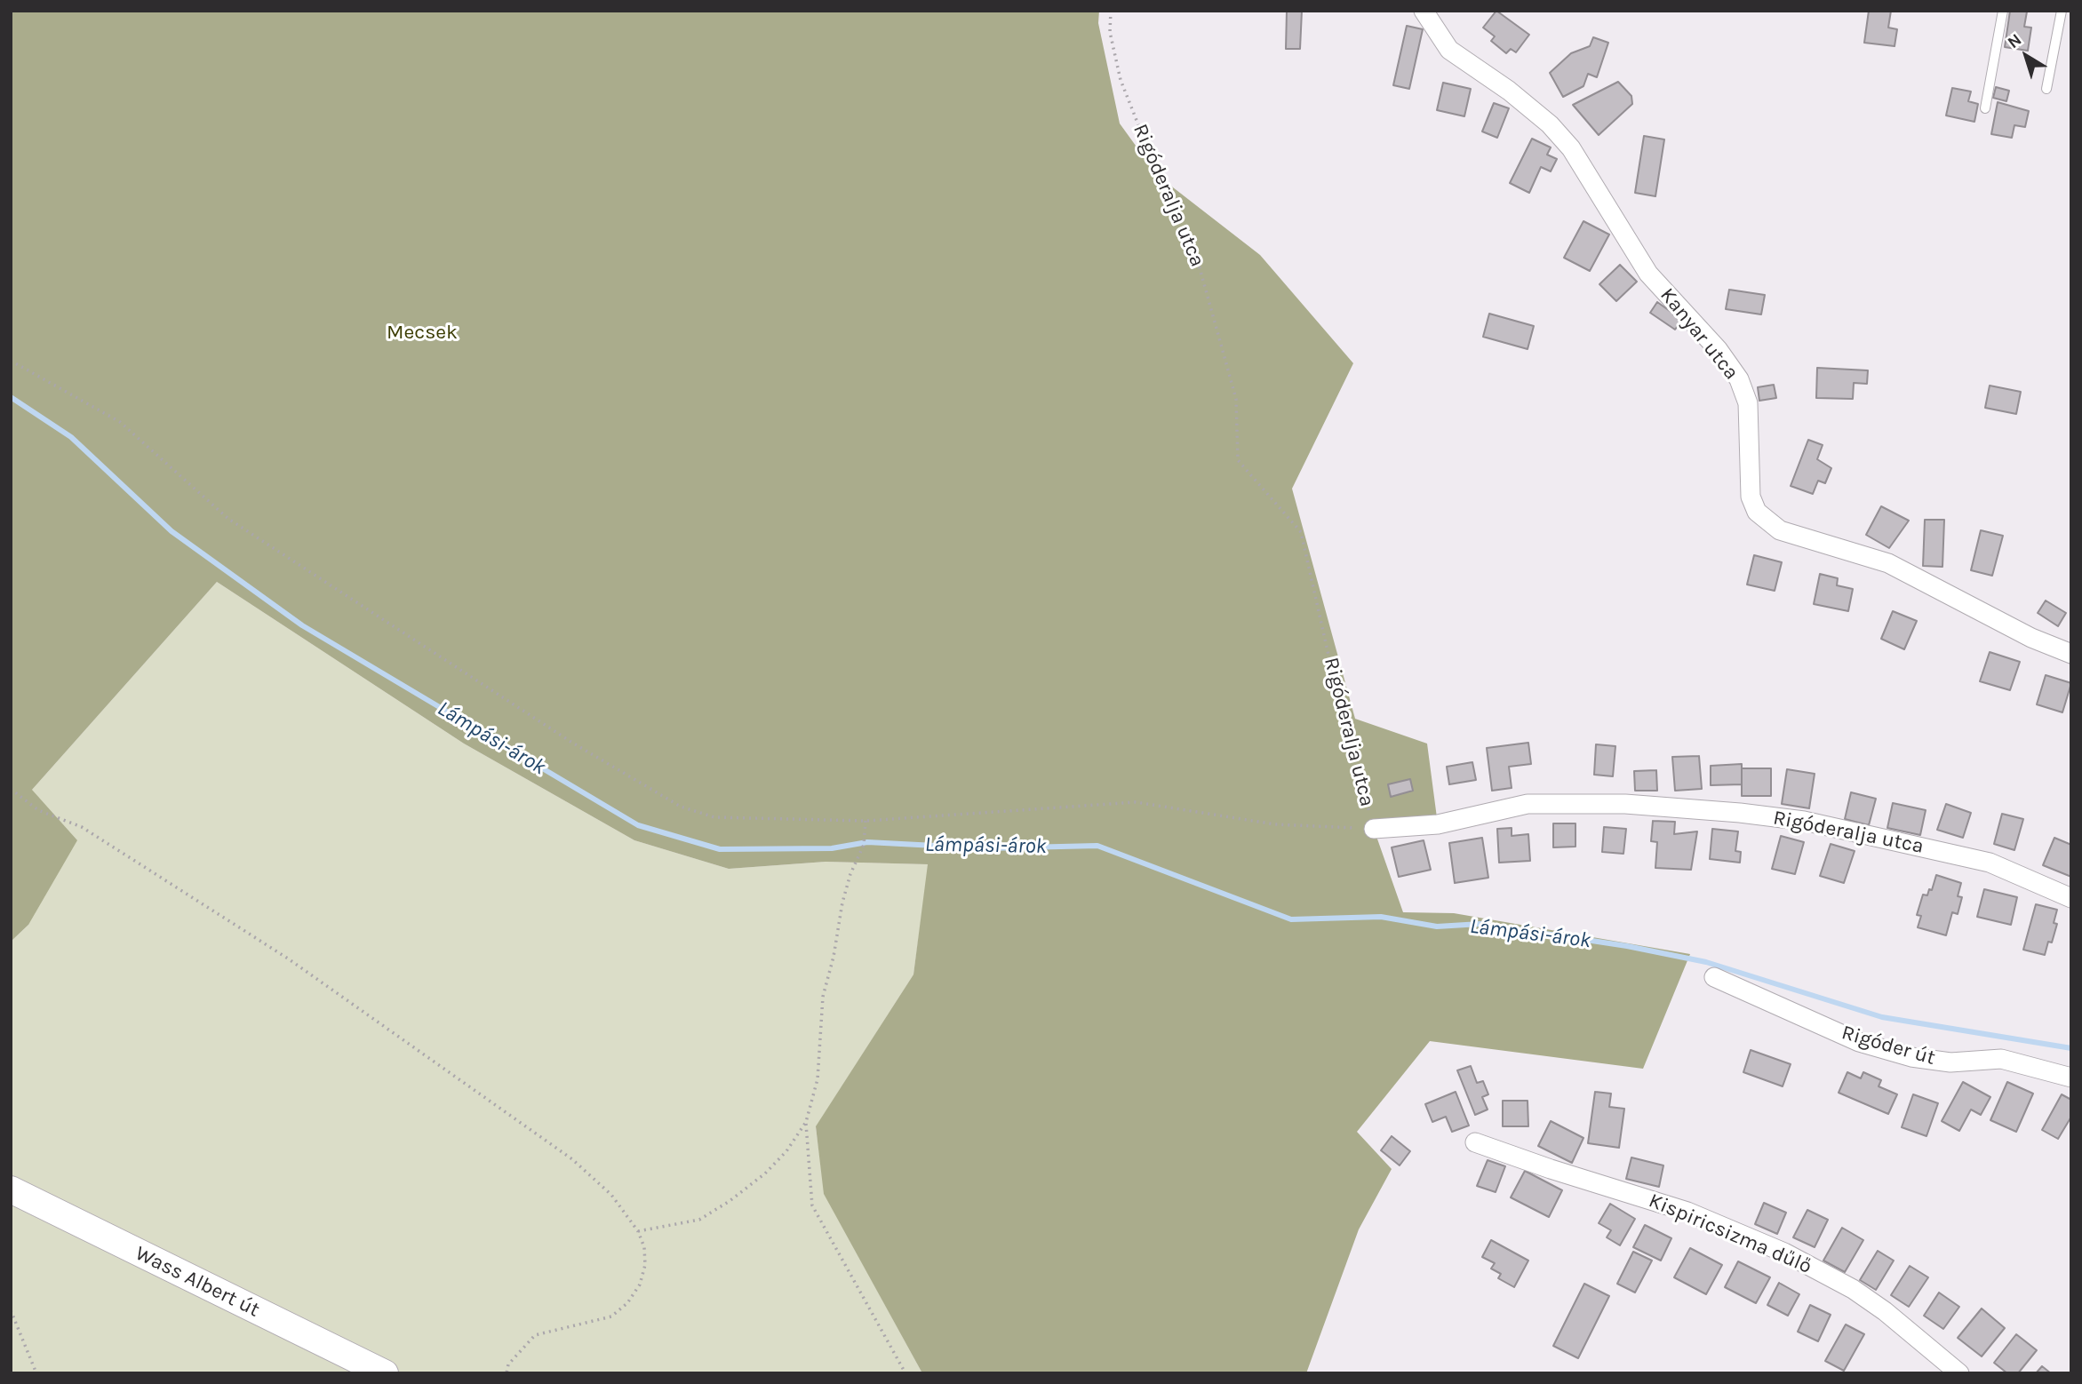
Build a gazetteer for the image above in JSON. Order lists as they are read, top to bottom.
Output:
{
  "streets": {
    "street": [
      "Rigóderalja utca",
      "Kanyar utca",
      "Rigóder út",
      "Kispiricsizma dűlő",
      "Wass Albert út"
    ]
  },
  "water": ["Lámpási-árok"],
  "parks": ["Mecsek"],
  "north": "top left"
}
